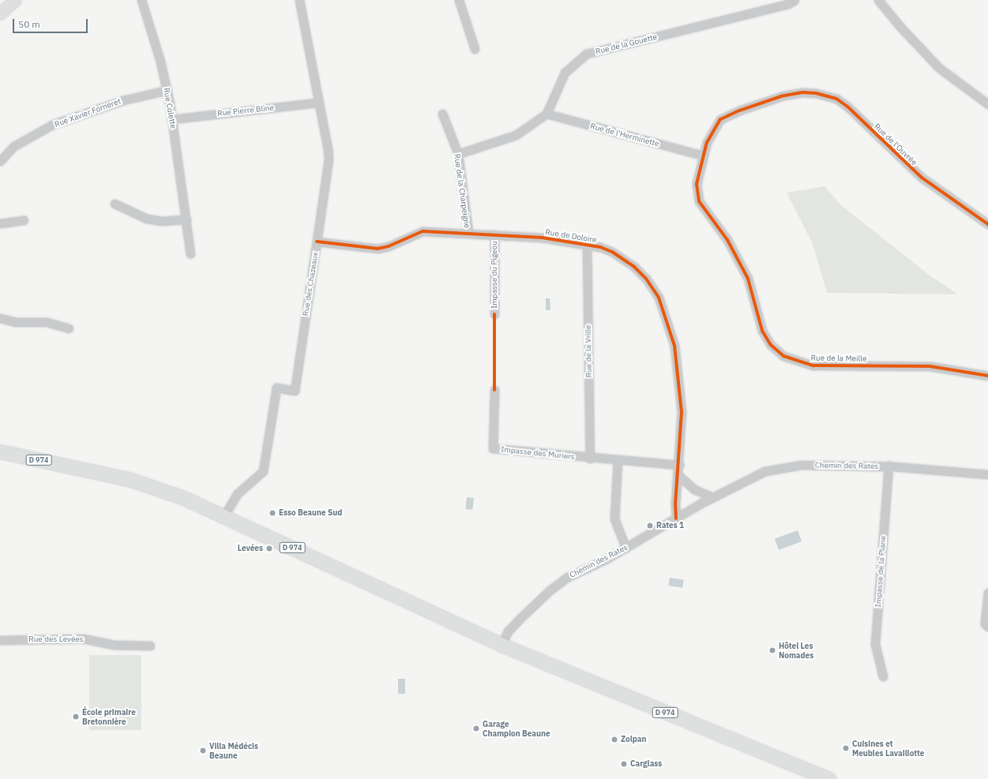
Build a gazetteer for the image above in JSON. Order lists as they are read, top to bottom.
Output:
{
  "streets": {
    "main road": ["D 974"],
    "street": [
      "Rue de la Gouette",
      "Rue Colette",
      "Rue Pierre Bline",
      "Rue Xavier Forneret",
      "Rue de l'Herminette",
      "Rue de l'Ouvrée",
      "Rue de la Charpeigne",
      "Rue de Doloire",
      "Impasse du Pigeou",
      "Rue des Chazeaux",
      "Rue de la Vrille",
      "Rue de la Meille",
      "Impasse des Muriers",
      "Chemin des Rates",
      "Impasse de la Plane",
      "Rue des Levées"
    ]
  },
  "crossings": [
    ["Rue de la Gouette", "Rue de l'Herminette"],
    ["Rue Colette", "Rue Pierre Bline"],
    ["Rue Colette", "Rue Xavier Forneret"],
    ["Rue Pierre Bline", "Rue des Chazeaux"],
    ["Rue de l'Herminette", "Rue de l'Ouvrée"],
    ["Rue de l'Herminette", "Rue de la Meille"],
    ["Rue de l'Ouvrée", "Rue de la Meille"],
    ["Rue de la Charpeigne", "Rue de Doloire"],
    ["Rue de Doloire", "Impasse du Pigeou"],
    ["Rue de Doloire", "Rue des Chazeaux"],
    ["Rue de Doloire", "Rue de la Vrille"],
    ["Rue de Doloire", "Impasse des Muriers"],
    ["Rue de Doloire", "Chemin des Rates"],
    ["Rue des Chazeaux", "D 974"],
    ["Rue de la Vrille", "Impasse des Muriers"],
    ["D 974", "Chemin des Rates"],
    ["Chemin des Rates", "Impasse de la Plane"]
  ],
  "places": [
    "Esso Beaune Sud",
    "Rates 1",
    "Levées",
    "Hôtel Les Nomades",
    "École primaire Bretonnière",
    "Garage Champion Beaune",
    "Zolpan",
    "Cuisines et Meubles Lavaillotte",
    "Villa Médécis Beaune",
    "Carglass"
  ],
  "scale_bar": "50 m"
}
